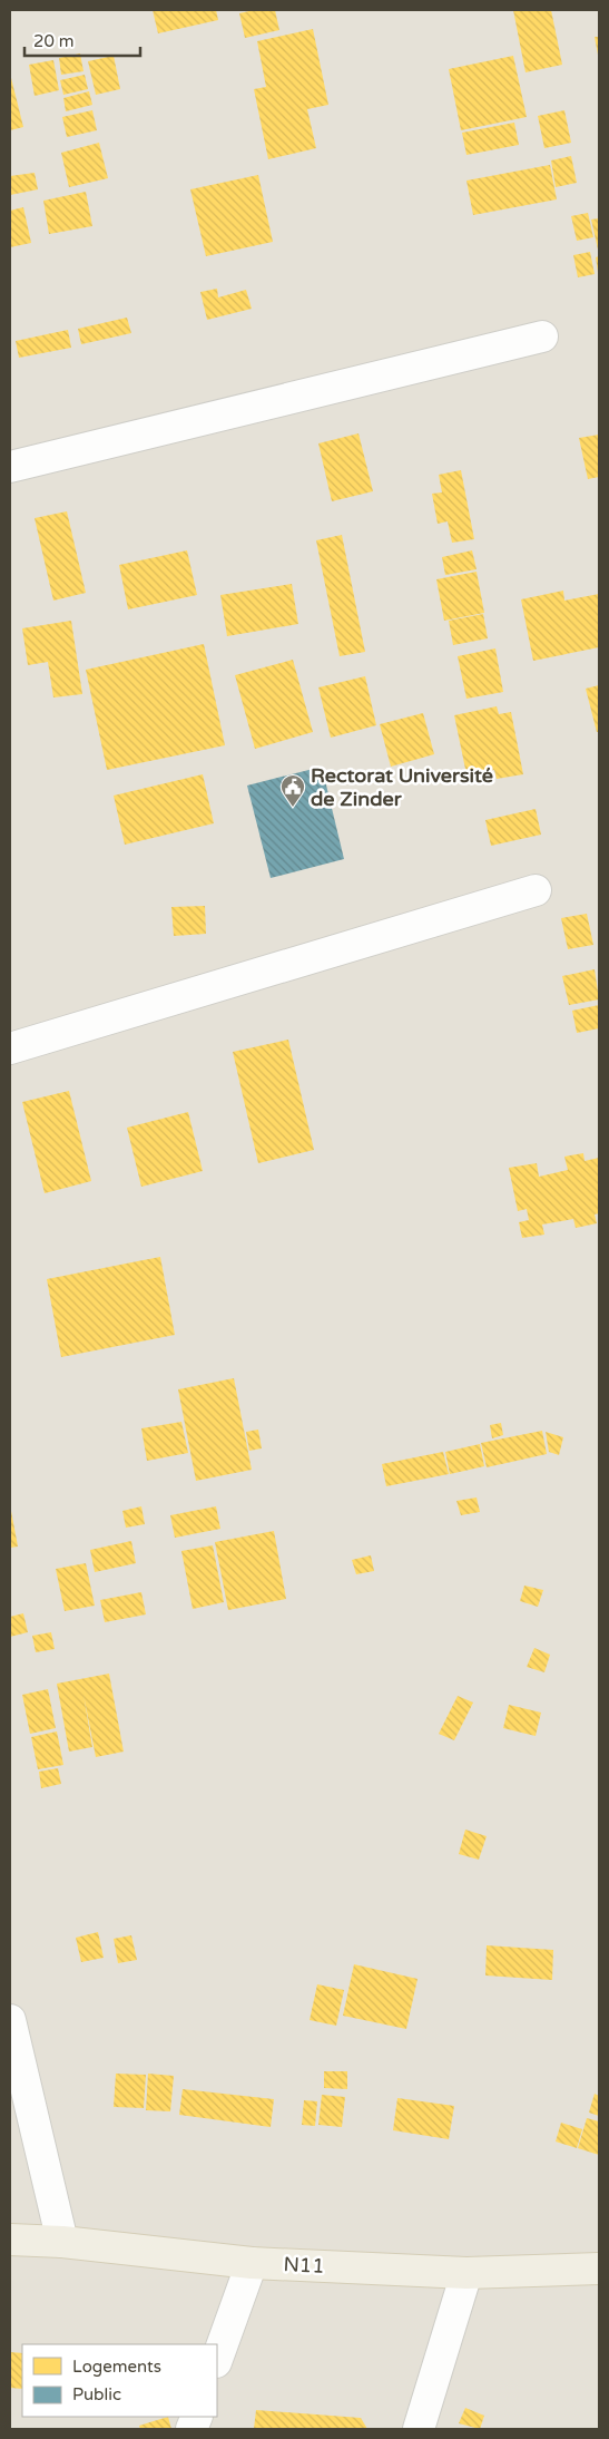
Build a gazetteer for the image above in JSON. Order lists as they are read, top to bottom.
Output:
{
  "streets": {
    "main road": ["N11"]
  },
  "places": {
    "public building": ["Rectorat Université de Zinder"]
  },
  "legend": ["Logements", "Public"],
  "scale_bar": "20 m"
}
